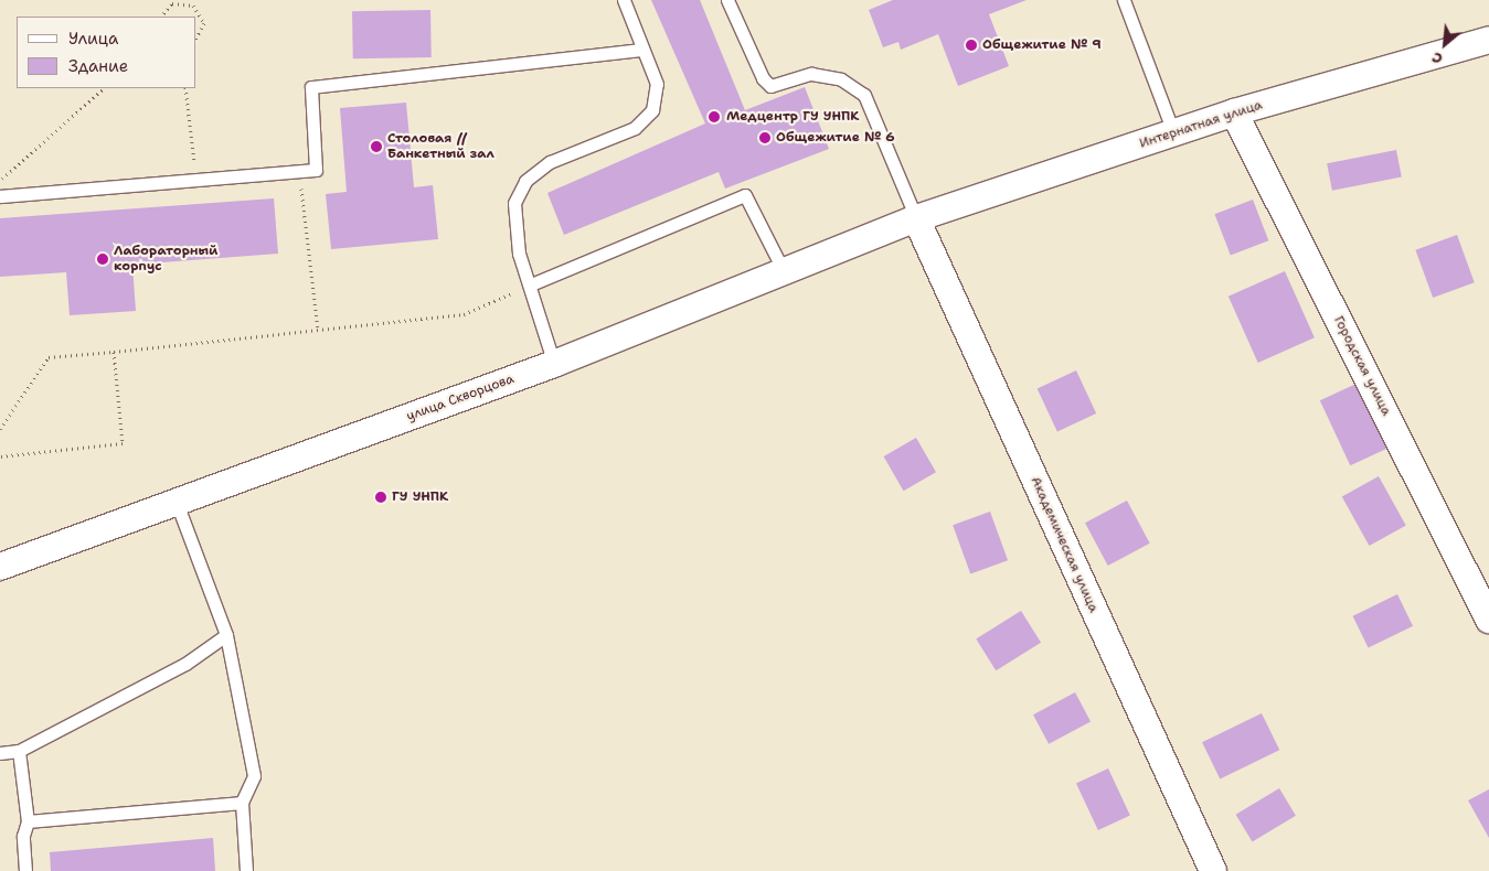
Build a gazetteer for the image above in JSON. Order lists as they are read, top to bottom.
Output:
{
  "streets": {
    "street": [
      "Интернатная улица",
      "Городская улица",
      "улица Скворцова",
      "Академическая улица"
    ]
  },
  "crossings": [
    ["Интернатная улица", "Городская улица"],
    ["Интернатная улица", "улица Скворцова"],
    ["Интернатная улица", "Академическая улица"],
    ["улица Скворцова", "Академическая улица"]
  ],
  "places": [
    "Общежитие № 9",
    "Медцентр ГУ УНПК",
    "Общежитие № 6",
    "Столовая // Банкетный зал",
    "Лабораторный корпус",
    "ГУ УНПК"
  ],
  "legend": ["Улица", "Здание"],
  "north": "bottom left"
}
